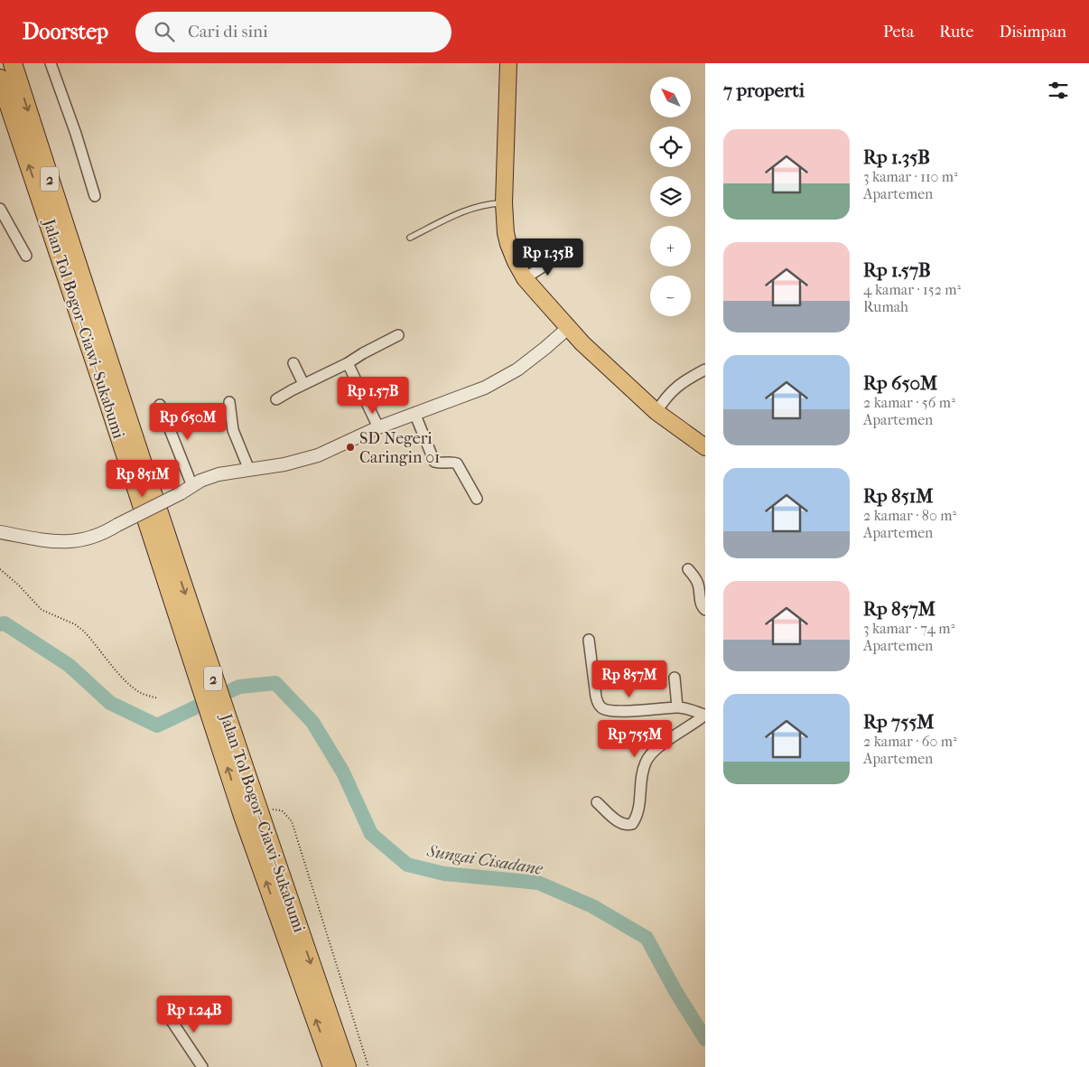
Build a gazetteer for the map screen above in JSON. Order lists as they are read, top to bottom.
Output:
{
  "streets": {
    "highway": ["2", "Jalan Tol Bogor–Ciawi–Sukabumi"]
  },
  "water": ["Sungai Cisadane"],
  "places": ["SD Negeri Caringin 01"],
  "north": "top left",
  "page": {
    "header": "Doorstep",
    "search": "Cari di sini",
    "nav": ["Peta", "Rute", "Disimpan"],
    "heading": "7 properti",
    "map_buttons": ["+", "−"],
    "list": [
      {
        "name": "Rp 1.35B",
        "note": "3 kamar · 110 m² · Apartemen"
      },
      {
        "name": "Rp 1.57B",
        "note": "4 kamar · 152 m² · Rumah"
      },
      {
        "name": "Rp 650M",
        "note": "2 kamar · 56 m² · Apartemen"
      },
      {
        "name": "Rp 851M",
        "note": "2 kamar · 80 m² · Apartemen"
      },
      {
        "name": "Rp 857M",
        "note": "3 kamar · 74 m² · Apartemen"
      },
      {
        "name": "Rp 755M",
        "note": "2 kamar · 60 m² · Apartemen"
      }
    ],
    "price": [
      "Rp 1.35B",
      "Rp 1.57B",
      "Rp 650M",
      "Rp 851M",
      "Rp 857M",
      "Rp 755M",
      "Rp 1.24B"
    ]
  }
}
